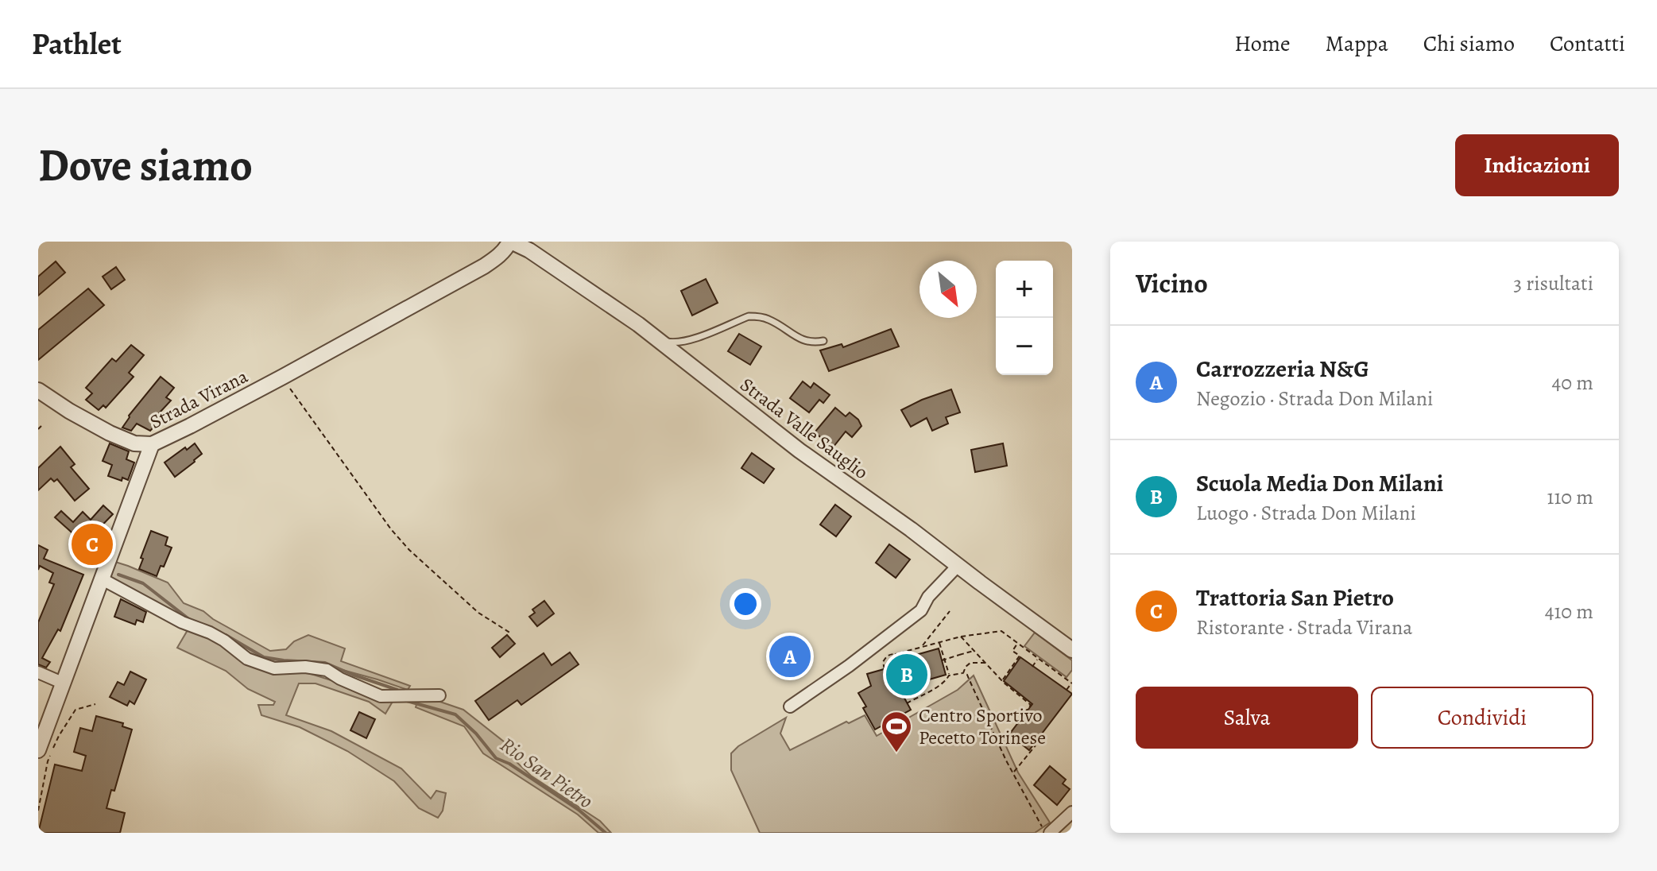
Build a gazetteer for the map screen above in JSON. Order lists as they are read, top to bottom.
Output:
{
  "streets": {
    "street": ["Strada Virana", "Strada Valle Sauglio"]
  },
  "crossings": [
    ["Strada Virana", "Strada Valle Sauglio"]
  ],
  "water": ["Rio San Pietro"],
  "places": {
    "sports": ["Centro Sportivo Pecetto Torinese"]
  },
  "north": "bottom right",
  "page": {
    "header": "Pathlet",
    "nav": [
      "Home",
      "Mappa",
      "Chi siamo",
      "Contatti"
    ],
    "buttons": [
      "Indicazioni",
      ["Salva", "Condividi"]
    ],
    "title": "Dove siamo",
    "heading": ["Vicino", "3 risultati"],
    "map_buttons": ["+", "−"],
    "list": [
      {
        "mark": "A",
        "name": "Carrozzeria N&G",
        "note": "Negozio · Strada Don Milani",
        "value": "40 m"
      },
      {
        "mark": "B",
        "name": "Scuola Media Don Milani",
        "note": "Luogo · Strada Don Milani",
        "value": "110 m"
      },
      {
        "mark": "C",
        "name": "Trattoria San Pietro",
        "note": "Ristorante · Strada Virana",
        "value": "410 m"
      }
    ],
    "pins": ["C", "A", "B"]
  }
}
